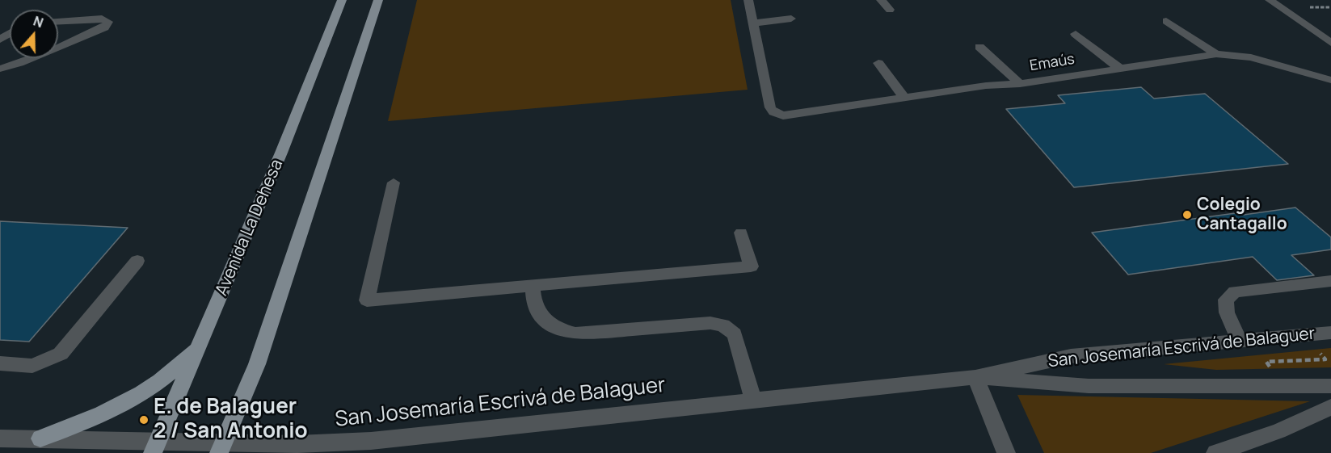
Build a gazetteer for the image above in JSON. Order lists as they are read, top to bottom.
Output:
{
  "streets": {
    "main road": ["Avenida La Dehesa"],
    "street": ["Emaús", "San Josemaría Escrivá de Balaguer"]
  },
  "crossings": [
    ["Avenida La Dehesa", "San Josemaría Escrivá de Balaguer"]
  ],
  "places": ["Colegio Cantagallo", "E. de Balaguer 2 / San Antonio"],
  "north": "top"
}
